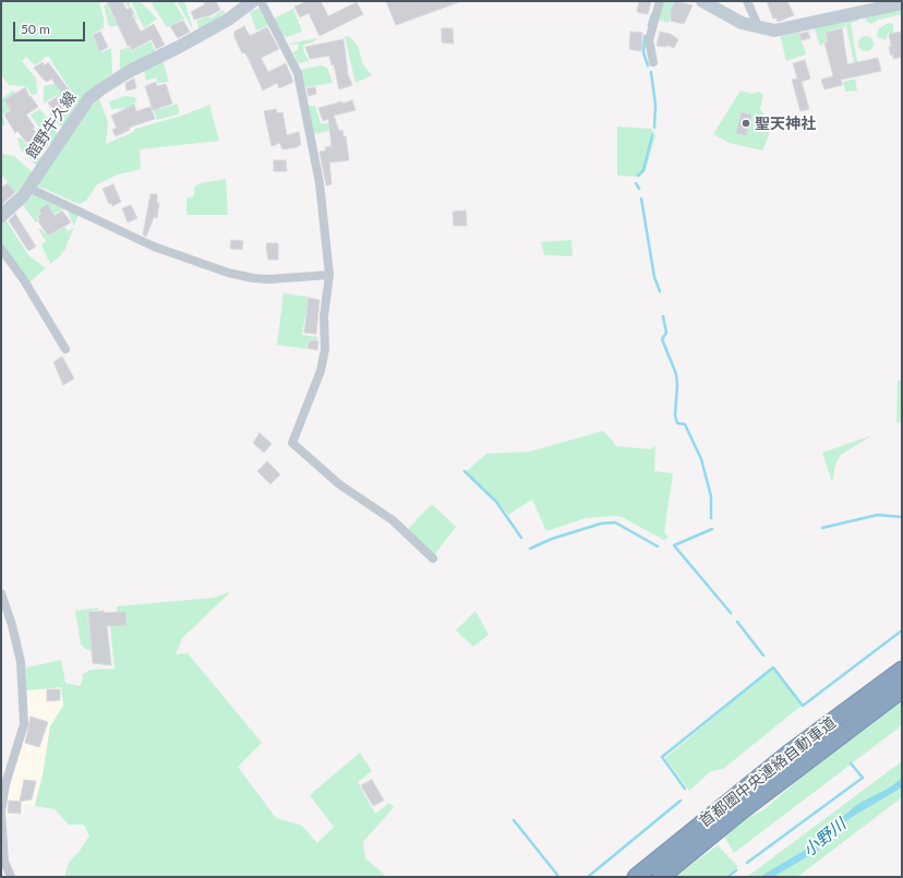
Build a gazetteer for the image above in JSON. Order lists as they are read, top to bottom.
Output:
{
  "streets": {
    "highway": ["首都圏中央連絡自動車道"],
    "main road": ["館野牛久線"]
  },
  "water": ["小野川"],
  "places": ["聖天神社"],
  "scale_bar": "50 m"
}
